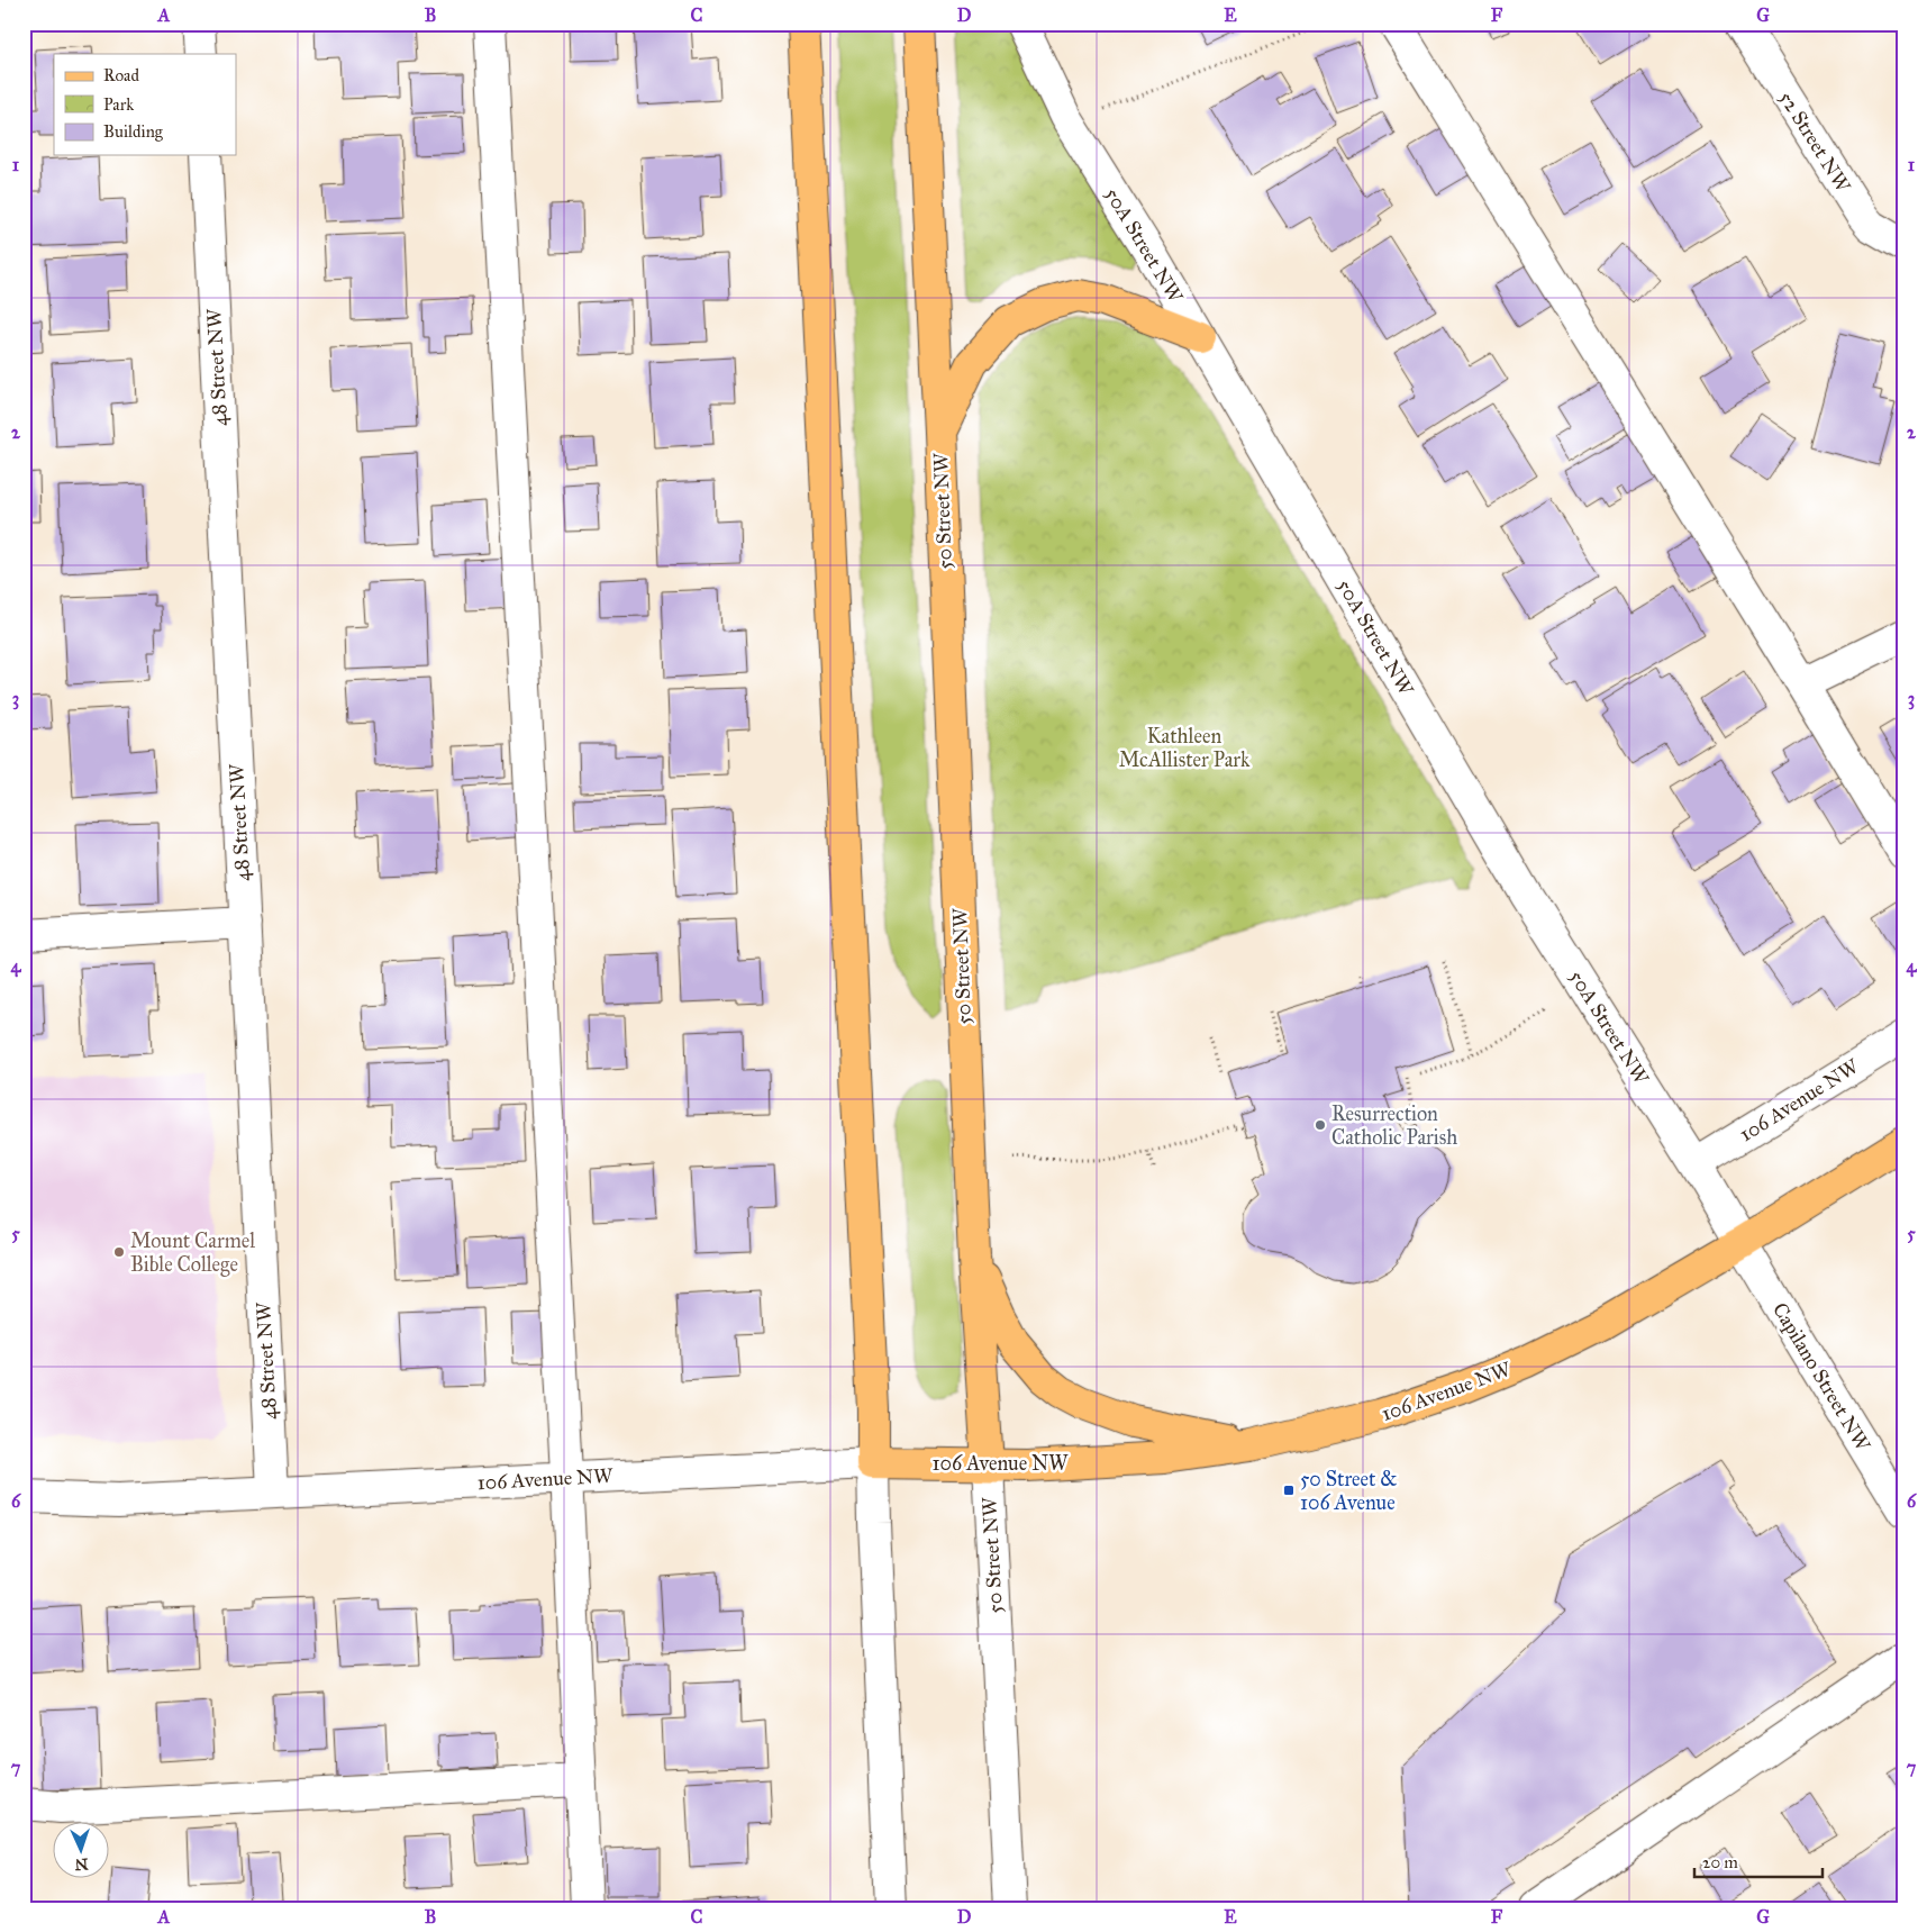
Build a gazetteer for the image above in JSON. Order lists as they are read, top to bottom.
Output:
{
  "streets": {
    "main road": ["50 Street NW", "106 Avenue NW"],
    "street": [
      "52 Street NW",
      "50A Street NW",
      "48 Street NW",
      "Capilano Street NW"
    ]
  },
  "crossings": [
    ["50A Street NW", "106 Avenue NW"],
    ["50A Street NW", "Capilano Street NW"],
    ["48 Street NW", "106 Avenue NW"],
    ["50 Street NW", "106 Avenue NW"],
    ["106 Avenue NW", "Capilano Street NW"]
  ],
  "parks": ["Kathleen McAllister Park"],
  "places": {
    "other": ["Resurrection Catholic Parish", "Mount Carmel Bible College"],
    "transit": ["50 Street & 106 Avenue"]
  },
  "legend": ["Road", "Park", "Building"],
  "scale_bar": "20 m",
  "north": "bottom",
  "grid": {
    "columns": [
      "A",
      "B",
      "C",
      "D",
      "E",
      "F",
      "G"
    ],
    "rows": [
      "1",
      "2",
      "3",
      "4",
      "5",
      "6",
      "7"
    ]
  }
}
